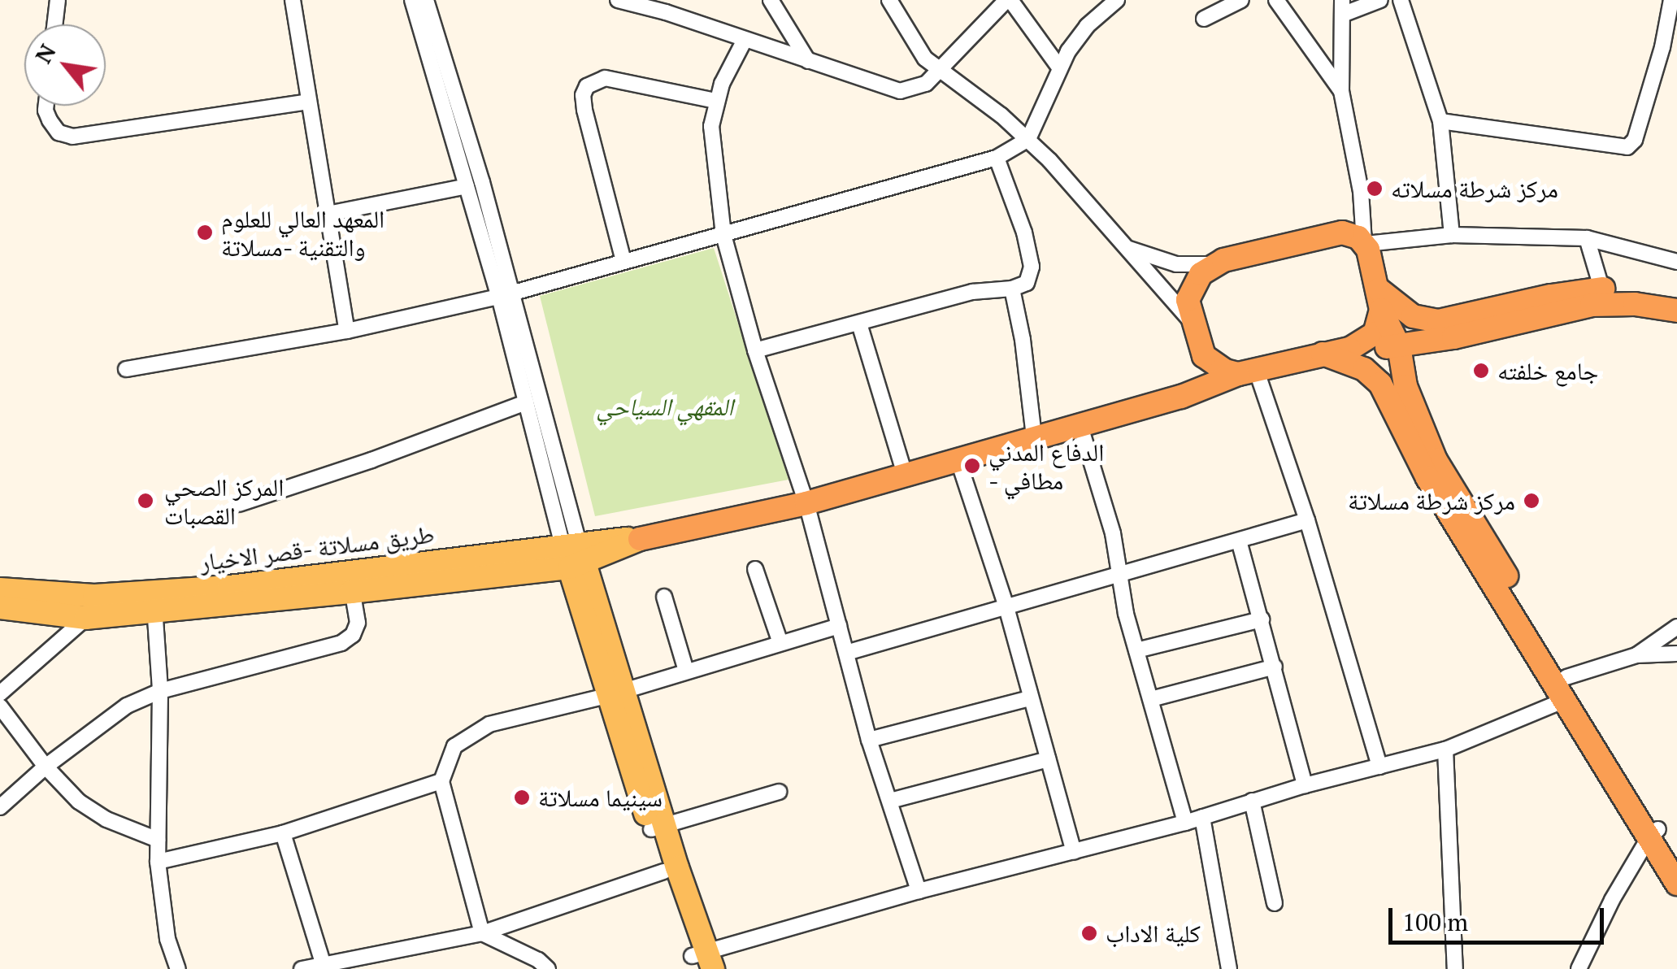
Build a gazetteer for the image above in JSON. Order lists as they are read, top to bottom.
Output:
{
  "streets": {
    "main road": ["طريق مسلاتة -قصر الاخيار"]
  },
  "parks": ["المقهي السياحي"],
  "places": [
    "مركز شرطة مسلاته",
    "المعهد العالي للعلوم والتقنية -مسلاتة",
    "جامع خلفته",
    "الدفاع المدني - مطافي",
    "المركز الصحي القصبات",
    "مركز شرطة مسلاتة",
    "سينيما مسلاتة",
    "كلية الاداب"
  ],
  "scale_bar": "100 m",
  "north": "top left"
}
